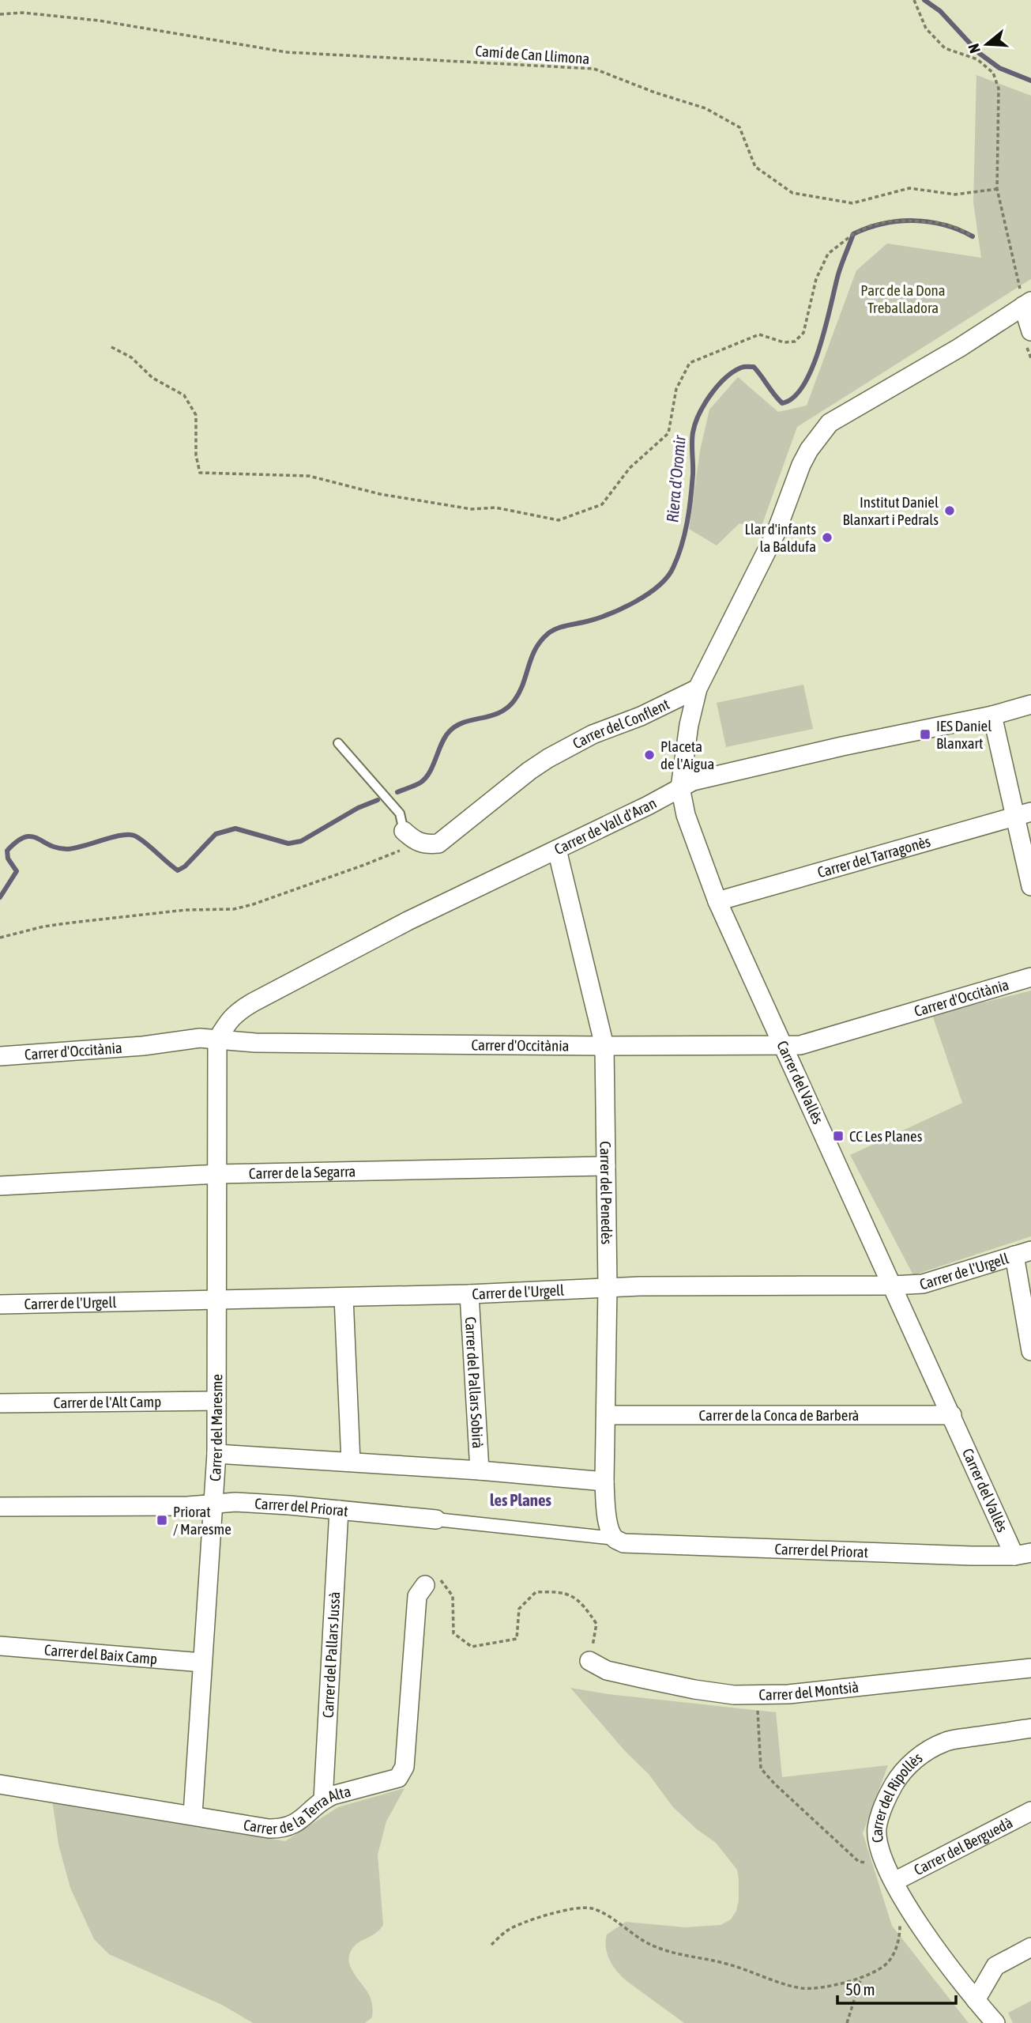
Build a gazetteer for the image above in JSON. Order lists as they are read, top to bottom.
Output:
{
  "streets": {
    "street": [
      "Carrer del Conflent",
      "Carrer de Vall d'Aran",
      "Carrer del Tarragonès",
      "Carrer d'Occitània",
      "Carrer del Vallès",
      "Carrer de la Segarra",
      "Carrer del Penedès",
      "Carrer de l'Urgell",
      "Carrer del Pallars Sobirà",
      "Carrer de l'Alt Camp",
      "Carrer de la Conca de Barberà",
      "Carrer del Maresme",
      "Carrer del Priorat",
      "Carrer del Baix Camp",
      "Carrer del Pallars Jussà",
      "Carrer del Montsià",
      "Carrer del Ripollès",
      "Carrer de la Terra Alta",
      "Carrer del Berguedà"
    ],
    "path": ["Camí de Can Llimona"]
  },
  "crossings": [
    ["Carrer del Conflent", "Carrer del Vallès"],
    ["Carrer de Vall d'Aran", "Carrer d'Occitània"],
    ["Carrer de Vall d'Aran", "Carrer del Vallès"],
    ["Carrer de Vall d'Aran", "Carrer del Penedès"],
    ["Carrer de Vall d'Aran", "Carrer del Maresme"],
    ["Carrer del Tarragonès", "Carrer del Vallès"],
    ["Carrer d'Occitània", "Carrer del Vallès"],
    ["Carrer d'Occitània", "Carrer del Penedès"],
    ["Carrer d'Occitània", "Carrer del Maresme"],
    ["Carrer del Vallès", "Carrer de l'Urgell"],
    ["Carrer del Vallès", "Carrer de la Conca de Barberà"],
    ["Carrer del Vallès", "Carrer del Priorat"],
    ["Carrer de la Segarra", "Carrer del Penedès"],
    ["Carrer de la Segarra", "Carrer del Maresme"],
    ["Carrer del Penedès", "Carrer de l'Urgell"],
    ["Carrer del Penedès", "Carrer de la Conca de Barberà"],
    ["Carrer del Penedès", "Carrer del Priorat"],
    ["Carrer de l'Urgell", "Carrer del Pallars Sobirà"],
    ["Carrer de l'Urgell", "Carrer del Maresme"],
    ["Carrer de l'Alt Camp", "Carrer del Maresme"],
    ["Carrer del Maresme", "Carrer del Priorat"],
    ["Carrer del Maresme", "Carrer del Baix Camp"],
    ["Carrer del Maresme", "Carrer de la Terra Alta"],
    ["Carrer del Priorat", "Carrer del Pallars Jussà"],
    ["Carrer del Pallars Jussà", "Carrer de la Terra Alta"],
    ["Carrer del Ripollès", "Carrer del Berguedà"]
  ],
  "districts": ["les Planes"],
  "water": ["Riera d'Oromir"],
  "parks": ["Parc de la Dona Treballadora"],
  "places": {
    "other": ["Institut Daniel Blanxart i Pedrals", "Llar d'infants la Baldufa", "Placeta de l'Aigua"],
    "transit": ["IES Daniel Blanxart", "CC Les Planes", "Priorat / Maresme"]
  },
  "scale_bar": "50 m",
  "north": "left"
}
